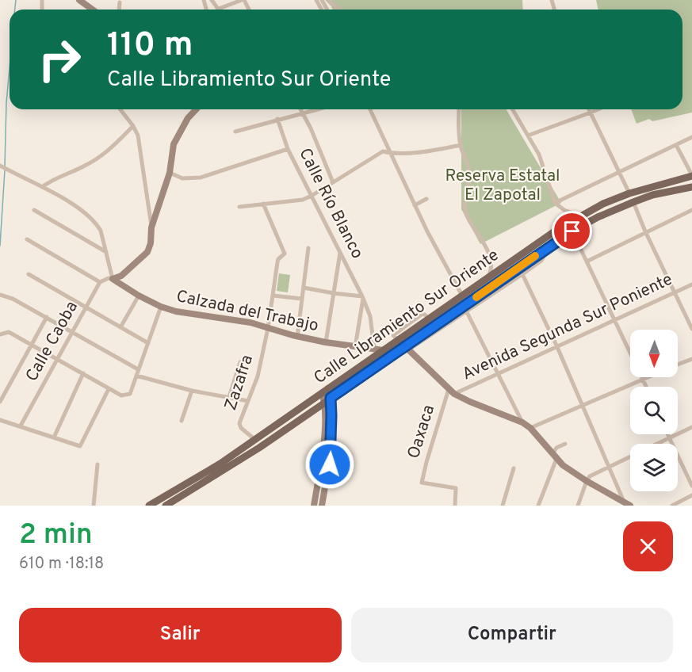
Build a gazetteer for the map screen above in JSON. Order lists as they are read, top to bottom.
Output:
{
  "streets": {
    "main road": ["Calle Libramiento Sur Oriente"],
    "street": [
      "Calle Río Blanco",
      "Calzada del Trabajo",
      "Avenida Segunda Sur Poniente",
      "Calle Caoba",
      "Zazafra",
      "Oaxaca"
    ]
  },
  "crossings": [
    ["Calle Río Blanco", "Calzada del Trabajo"],
    ["Calzada del Trabajo", "Calle Libramiento Sur Oriente"],
    ["Calzada del Trabajo", "Zazafra"],
    ["Calle Libramiento Sur Oriente", "Zazafra"]
  ],
  "parks": ["Reserva Estatal El Zapotal"],
  "north": "bottom",
  "page": {
    "turn": ["110 m", "Calle Libramiento Sur Oriente"],
    "heading": ["2 min", "610 m · 18:18"],
    "buttons": ["Salir", "Compartir"]
  }
}
